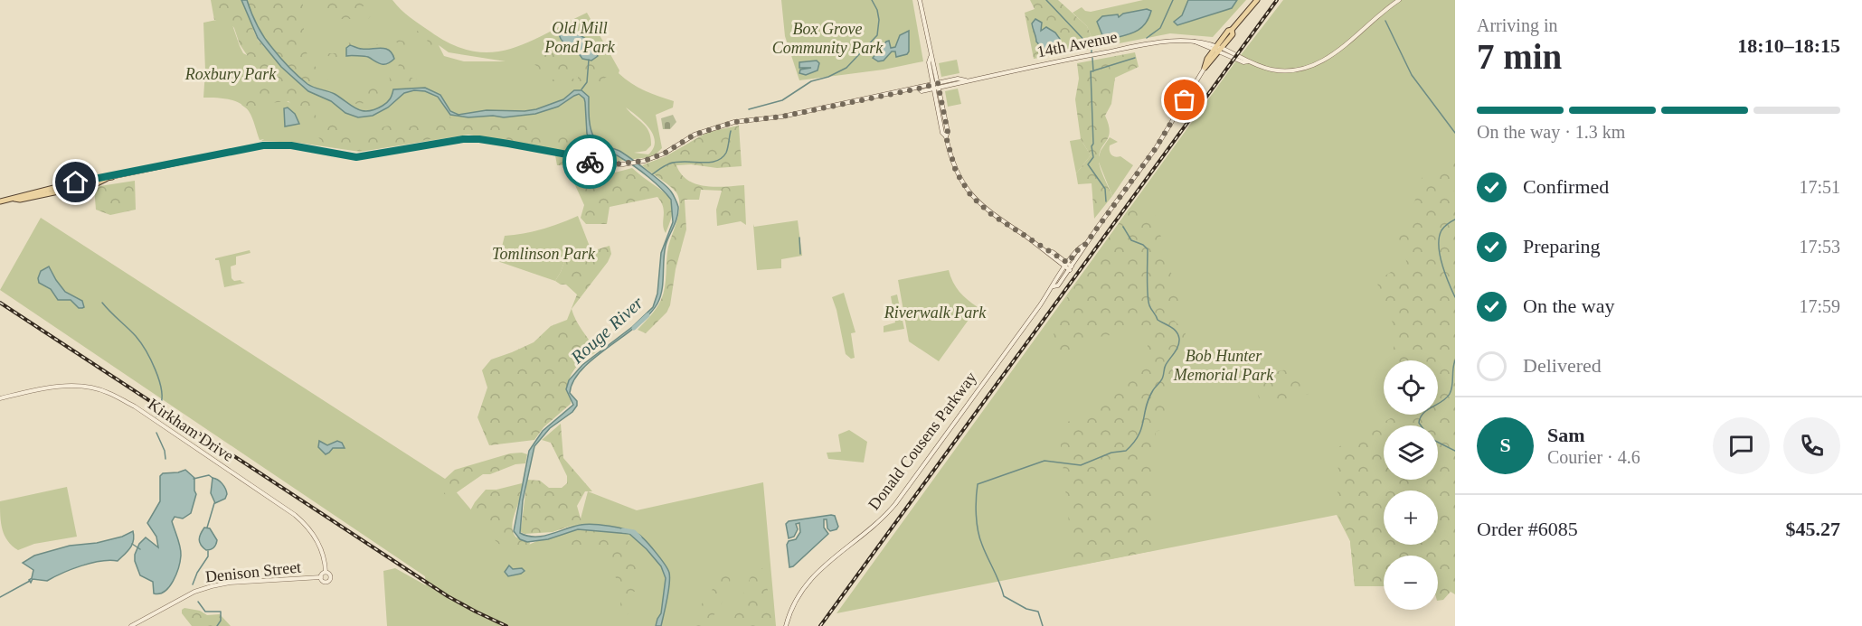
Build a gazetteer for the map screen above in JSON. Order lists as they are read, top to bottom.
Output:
{
  "streets": {
    "main road": [
      "14th Avenue",
      "Kirkham Drive",
      "Donald Cousens Parkway",
      "Denison Street"
    ]
  },
  "crossings": [
    ["14th Avenue", "Donald Cousens Parkway"],
    ["Kirkham Drive", "Denison Street"]
  ],
  "water": ["Rouge River"],
  "parks": [
    "Old Mill Pond Park",
    "Box Grove Community Park",
    "Roxbury Park",
    "Tomlinson Park",
    "Riverwalk Park",
    "Bob Hunter Memorial Park"
  ],
  "page": {
    "heading": ["7 min", "Arriving in", "18:10–18:15"],
    "panel": [
      "Sam",
      "Courier · 4.6",
      "Order #6085",
      "$45.27"
    ],
    "bar": "On the way · 1.3 km",
    "list": [
      ["Confirmed", "17:51"],
      ["Preparing", "17:53"],
      ["On the way", "17:59"],
      "Delivered"
    ],
    "map_buttons": ["+", "−"],
    "round": "S"
  }
}
